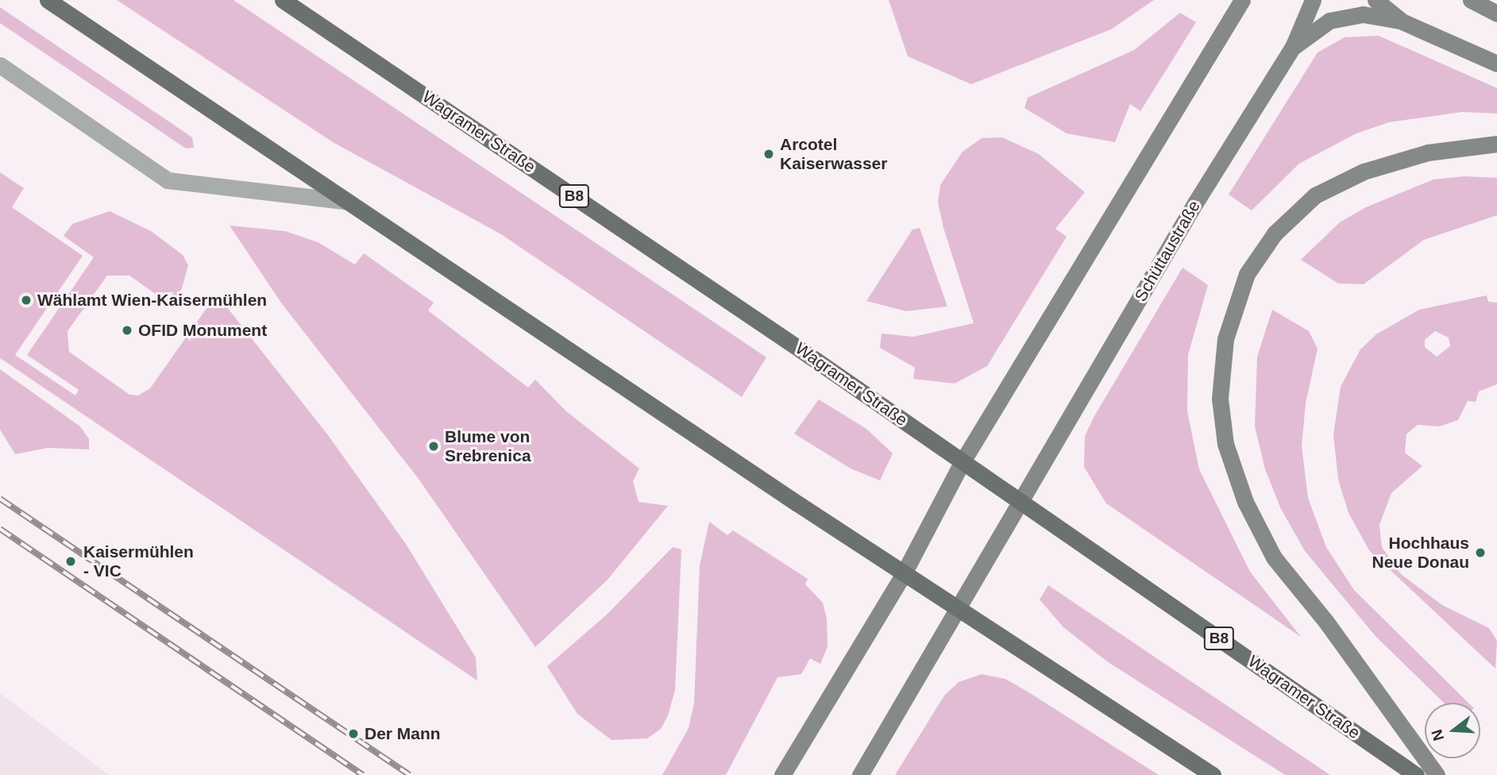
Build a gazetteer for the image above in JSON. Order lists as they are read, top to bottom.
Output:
{
  "streets": {
    "main road": ["Wagramer Straße", "B8", "Schüttaustraße"]
  },
  "crossings": [
    ["Wagramer Straße", "Schüttaustraße"]
  ],
  "places": [
    "Arcotel Kaiserwasser",
    "Wählamt Wien-Kaisermühlen",
    "OFID Monument",
    "Blume von Srebrenica",
    "Hochhaus Neue Donau",
    "Kaisermühlen - VIC",
    "Der Mann"
  ],
  "north": "left"
}
